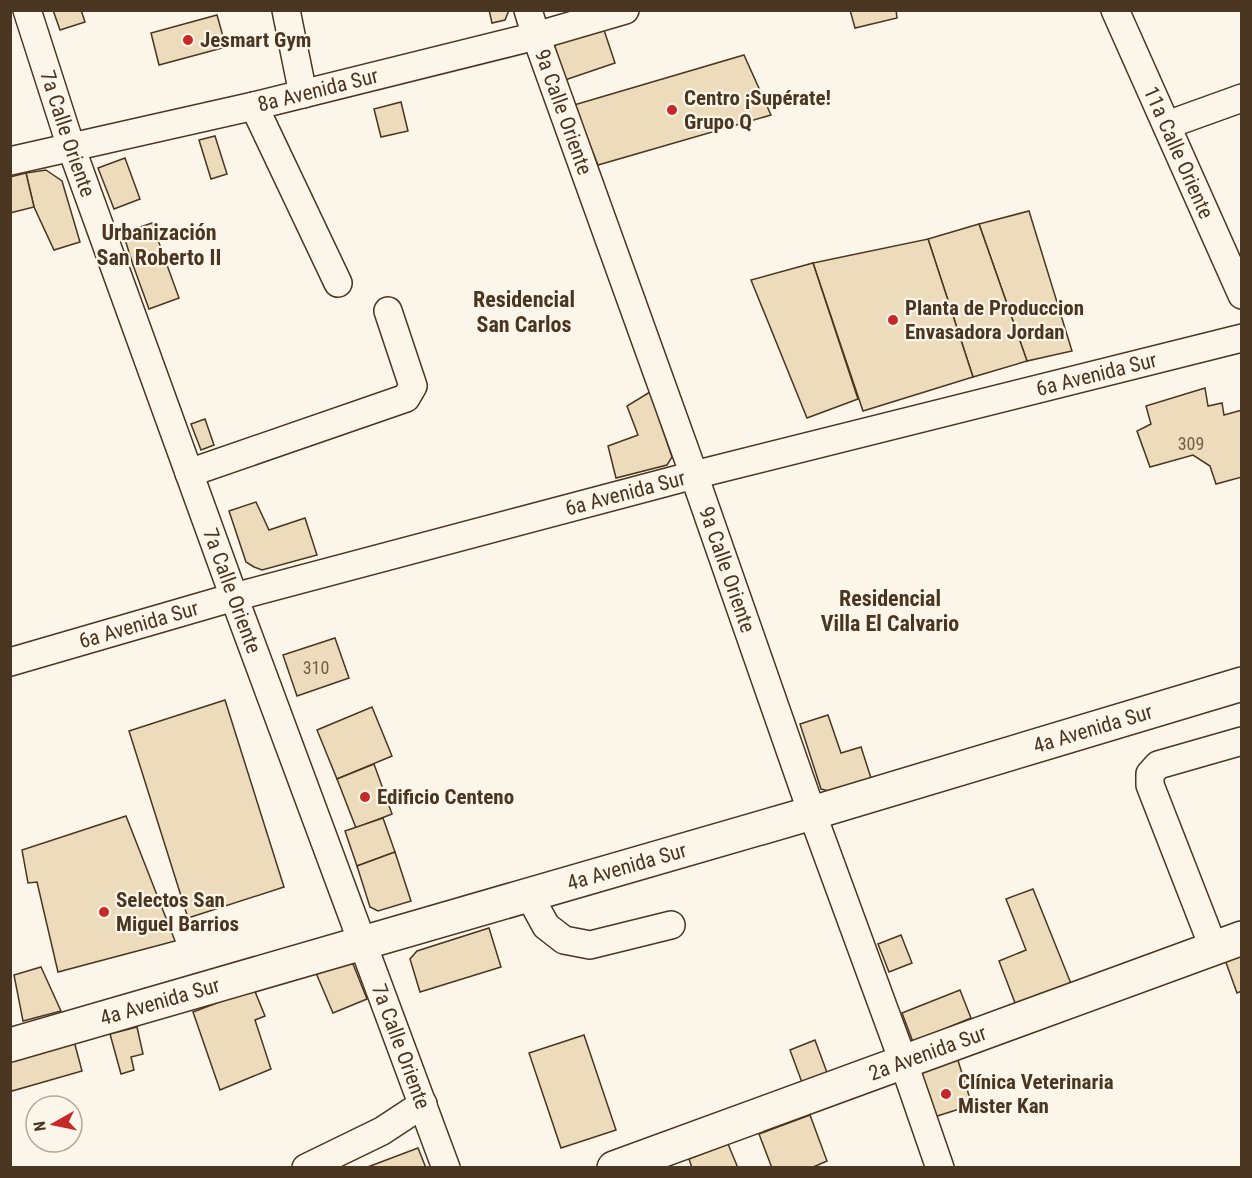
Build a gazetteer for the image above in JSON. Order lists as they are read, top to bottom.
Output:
{
  "streets": {
    "main road": ["4a Avenida Sur", "2a Avenida Sur"],
    "street": [
      "8a Avenida Sur",
      "9a Calle Oriente",
      "7a Calle Oriente",
      "11a Calle Oriente",
      "6a Avenida Sur"
    ]
  },
  "crossings": [
    ["8a Avenida Sur", "9a Calle Oriente"],
    ["8a Avenida Sur", "7a Calle Oriente"],
    ["9a Calle Oriente", "6a Avenida Sur"],
    ["9a Calle Oriente", "4a Avenida Sur"],
    ["9a Calle Oriente", "2a Avenida Sur"],
    ["7a Calle Oriente", "6a Avenida Sur"],
    ["7a Calle Oriente", "4a Avenida Sur"]
  ],
  "districts": ["Urbanización San Roberto II", "Residencial San Carlos", "Residencial Villa El Calvario"],
  "places": [
    "Jesmart Gym",
    "Centro ¡Supérate! Grupo Q",
    "Planta de Produccion Envasadora Jordan",
    "Edificio Centeno",
    "Selectos San Miguel Barrios",
    "Clínica Veterinaria Mister Kan"
  ],
  "house_numbers": ["309", "310"],
  "north": "left"
}
